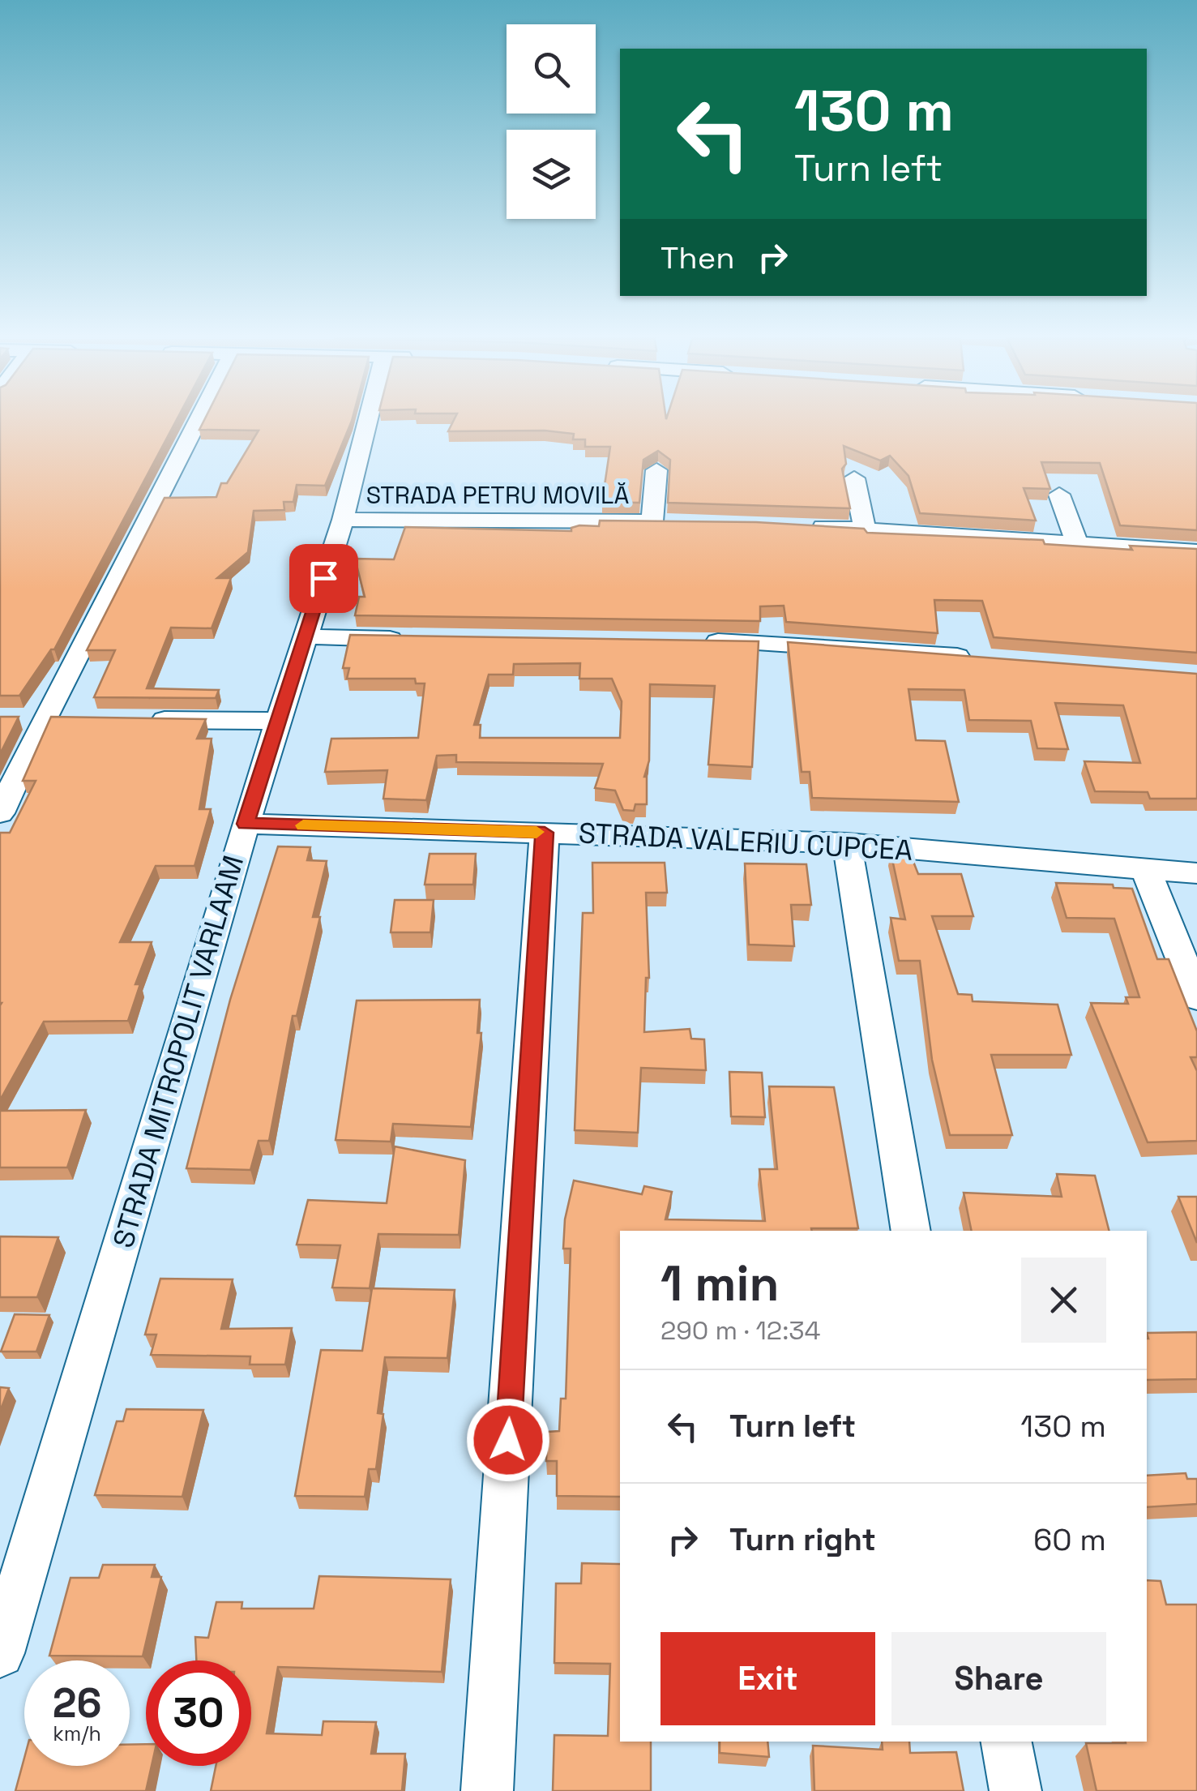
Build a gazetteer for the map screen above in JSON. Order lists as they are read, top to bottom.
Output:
{
  "streets": {
    "street": ["STRADA PETRU MOVILĂ", "STRADA VALERIU CUPCEA", "STRADA MITROPOLIT VARLAAM"]
  },
  "crossings": [
    ["STRADA PETRU MOVILĂ", "STRADA MITROPOLIT VARLAAM"],
    ["STRADA VALERIU CUPCEA", "STRADA MITROPOLIT VARLAAM"]
  ],
  "page": {
    "turn": ["130 m", "Turn left"],
    "then": "Then",
    "heading": ["1 min", "290 m · 12:34"],
    "list": [
      {
        "name": "Turn left",
        "value": "130 m"
      },
      {
        "name": "Turn right",
        "value": "60 m"
      }
    ],
    "buttons": ["Exit", "Share"],
    "speed": "26 km/h",
    "limit": "30"
  }
}
